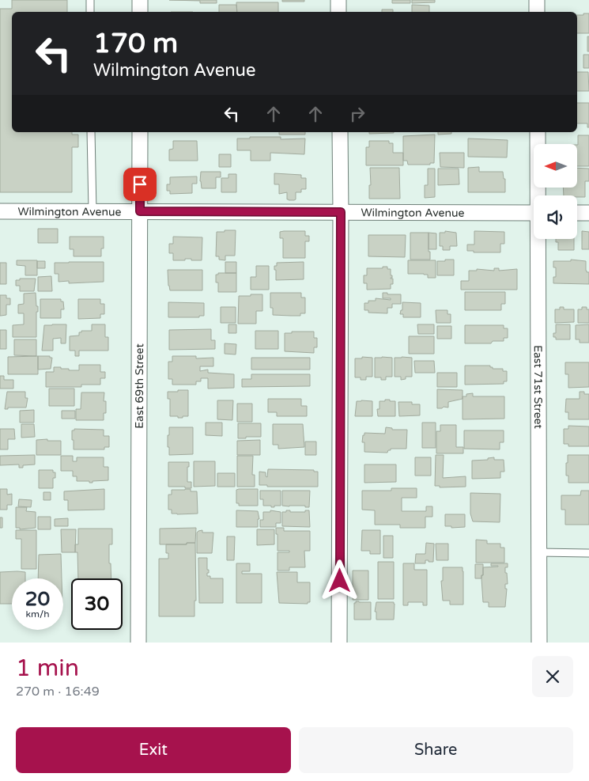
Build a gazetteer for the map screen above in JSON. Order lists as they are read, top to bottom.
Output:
{
  "streets": {
    "street": ["Wilmington Avenue", "East 71st Street", "East 69th Street"]
  },
  "crossings": [
    ["Wilmington Avenue", "East 69th Street"]
  ],
  "north": "left",
  "page": {
    "turn": ["170 m", "Wilmington Avenue"],
    "speed": "20 km/h",
    "limit": "30",
    "heading": ["1 min", "270 m · 16:49"],
    "buttons": ["Exit", "Share"]
  }
}
